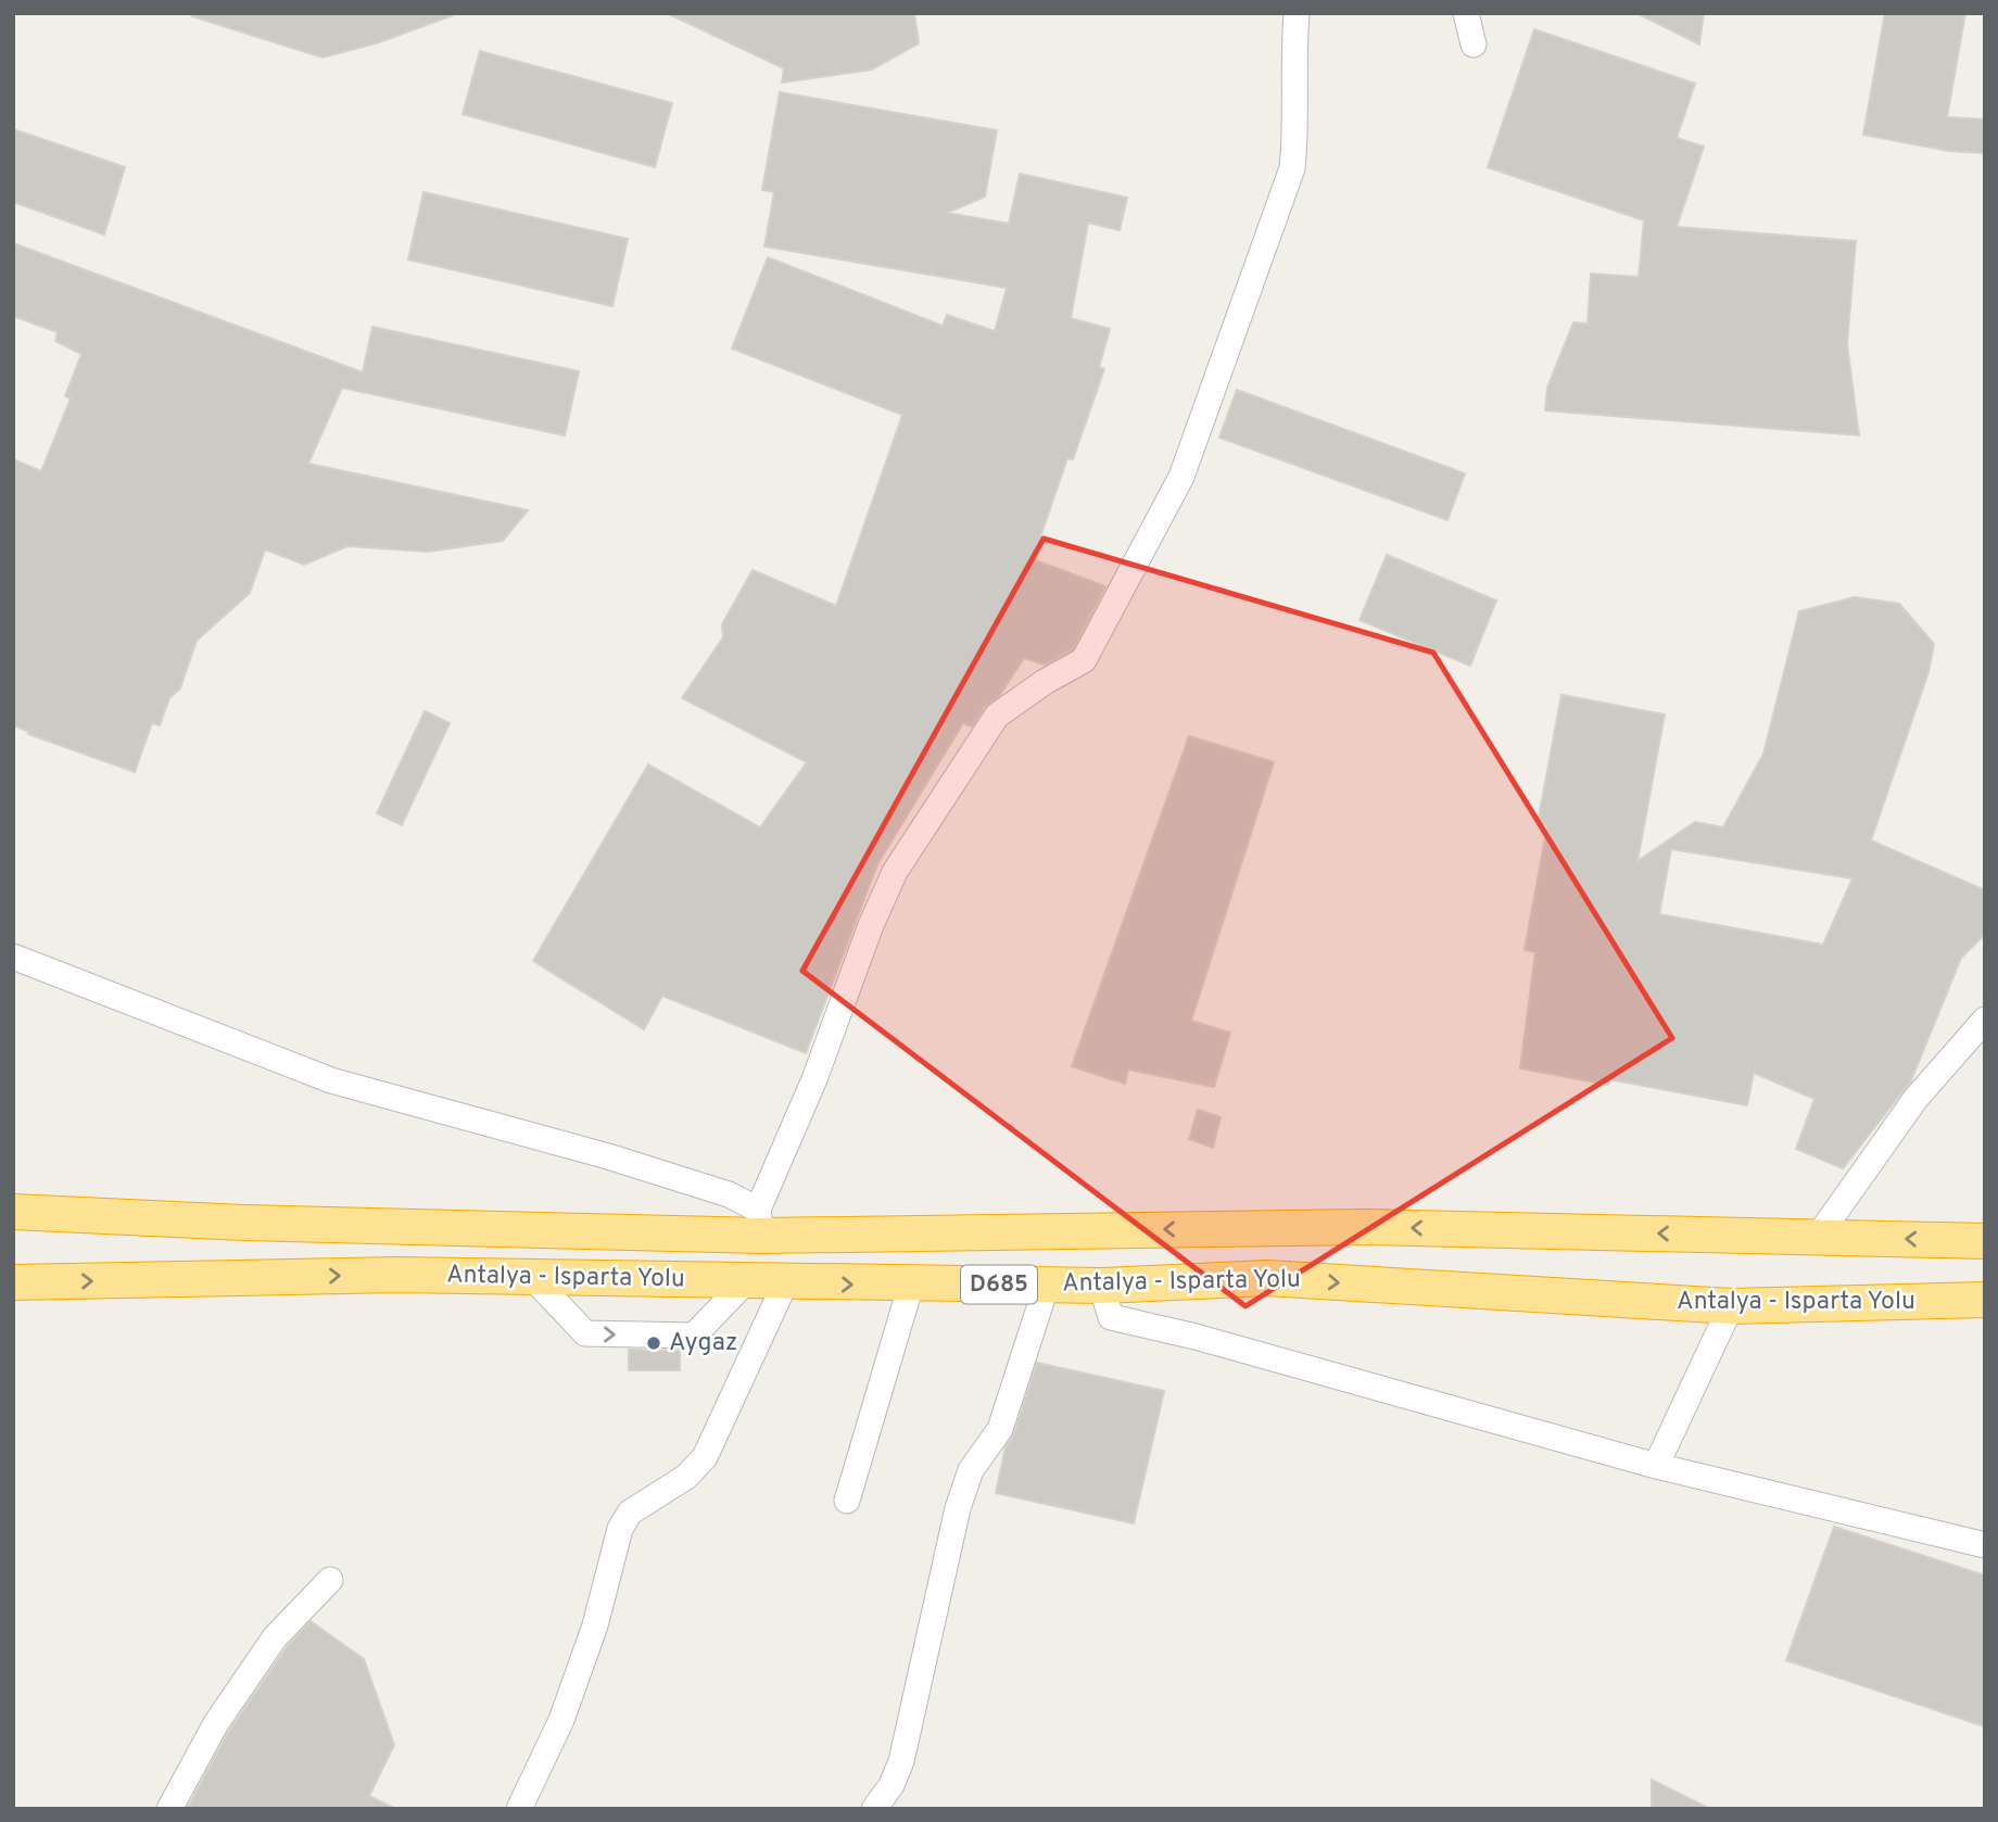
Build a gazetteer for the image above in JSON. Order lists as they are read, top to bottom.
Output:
{
  "streets": {
    "highway": ["Antalya - Isparta Yolu", "D685"]
  },
  "places": ["Aygaz"]
}
